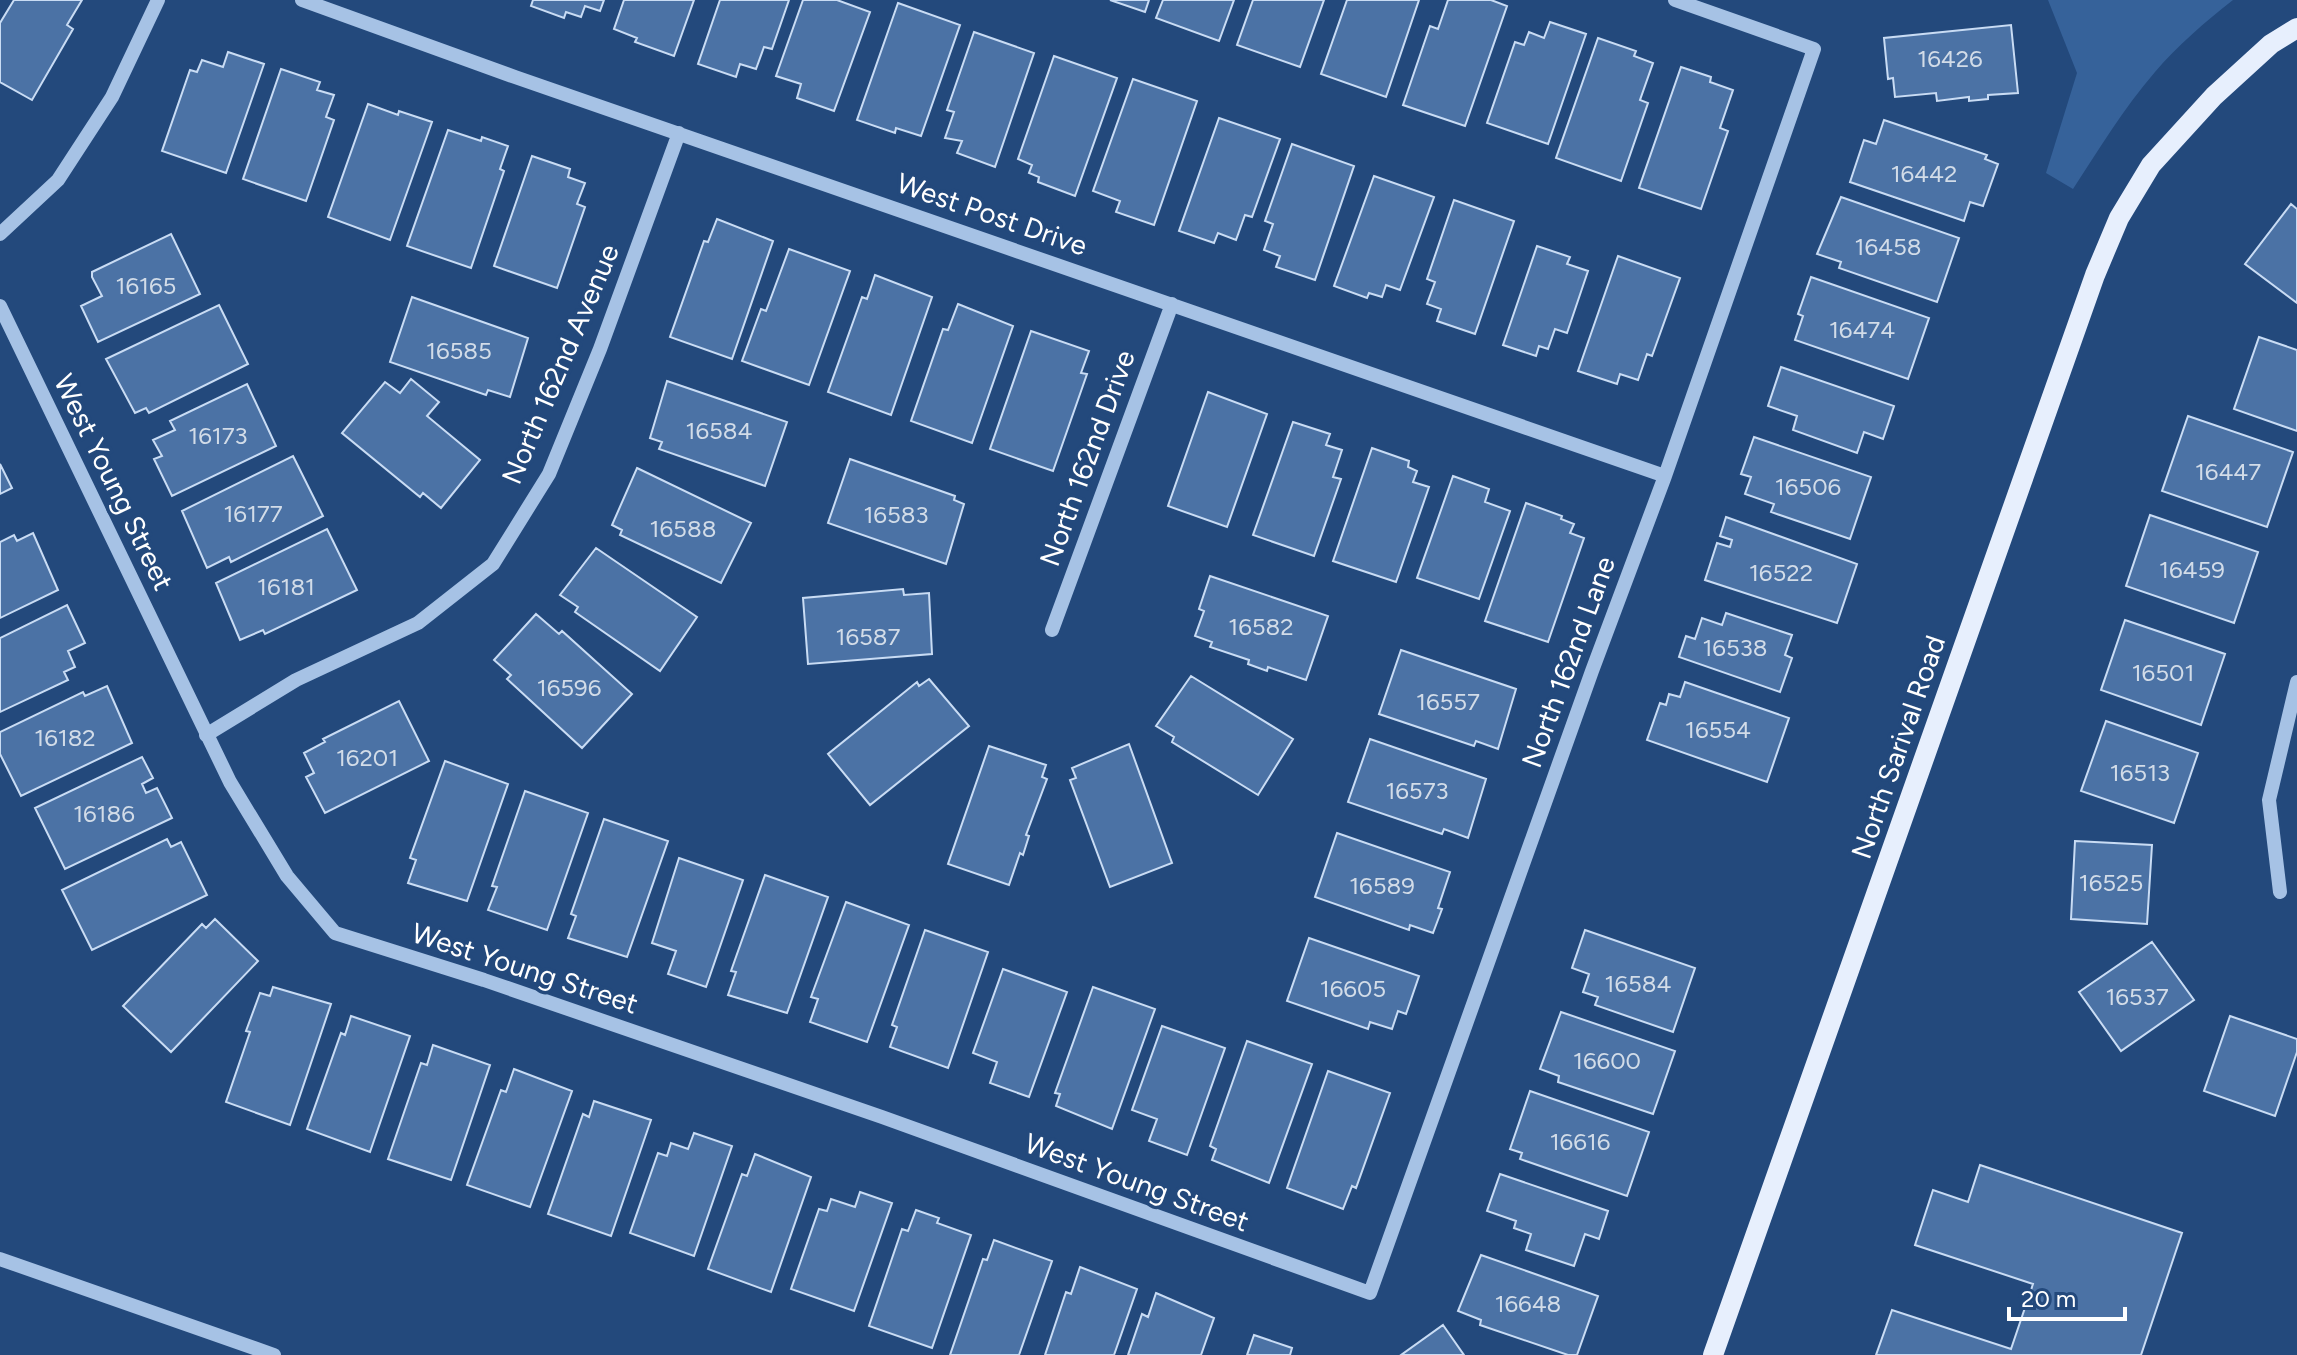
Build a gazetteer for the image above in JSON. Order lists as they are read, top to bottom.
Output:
{
  "streets": {
    "main road": ["North Sarival Road"],
    "street": [
      "West Post Drive",
      "North 162nd Avenue",
      "North 162nd Drive",
      "West Young Street",
      "North 162nd Lane"
    ]
  },
  "crossings": [
    ["West Post Drive", "North 162nd Avenue"],
    ["West Post Drive", "North 162nd Drive"],
    ["West Post Drive", "North 162nd Lane"],
    ["North 162nd Avenue", "West Young Street"],
    ["West Young Street", "North 162nd Lane"]
  ],
  "house_numbers": [
    "16426",
    "16442",
    "16458",
    "16165",
    "16474",
    "16585",
    "16584",
    "16173",
    "16447",
    "16506",
    "16177",
    "16583",
    "16588",
    "16459",
    "16522",
    "16181",
    "16582",
    "16587",
    "16538",
    "16501",
    "16596",
    "16557",
    "16554",
    "16182",
    "16201",
    "16513",
    "16573",
    "16186",
    "16525",
    "16589",
    "16584",
    "16605",
    "16537",
    "16600",
    "16616",
    "16648"
  ],
  "scale_bar": "20 m"
}
